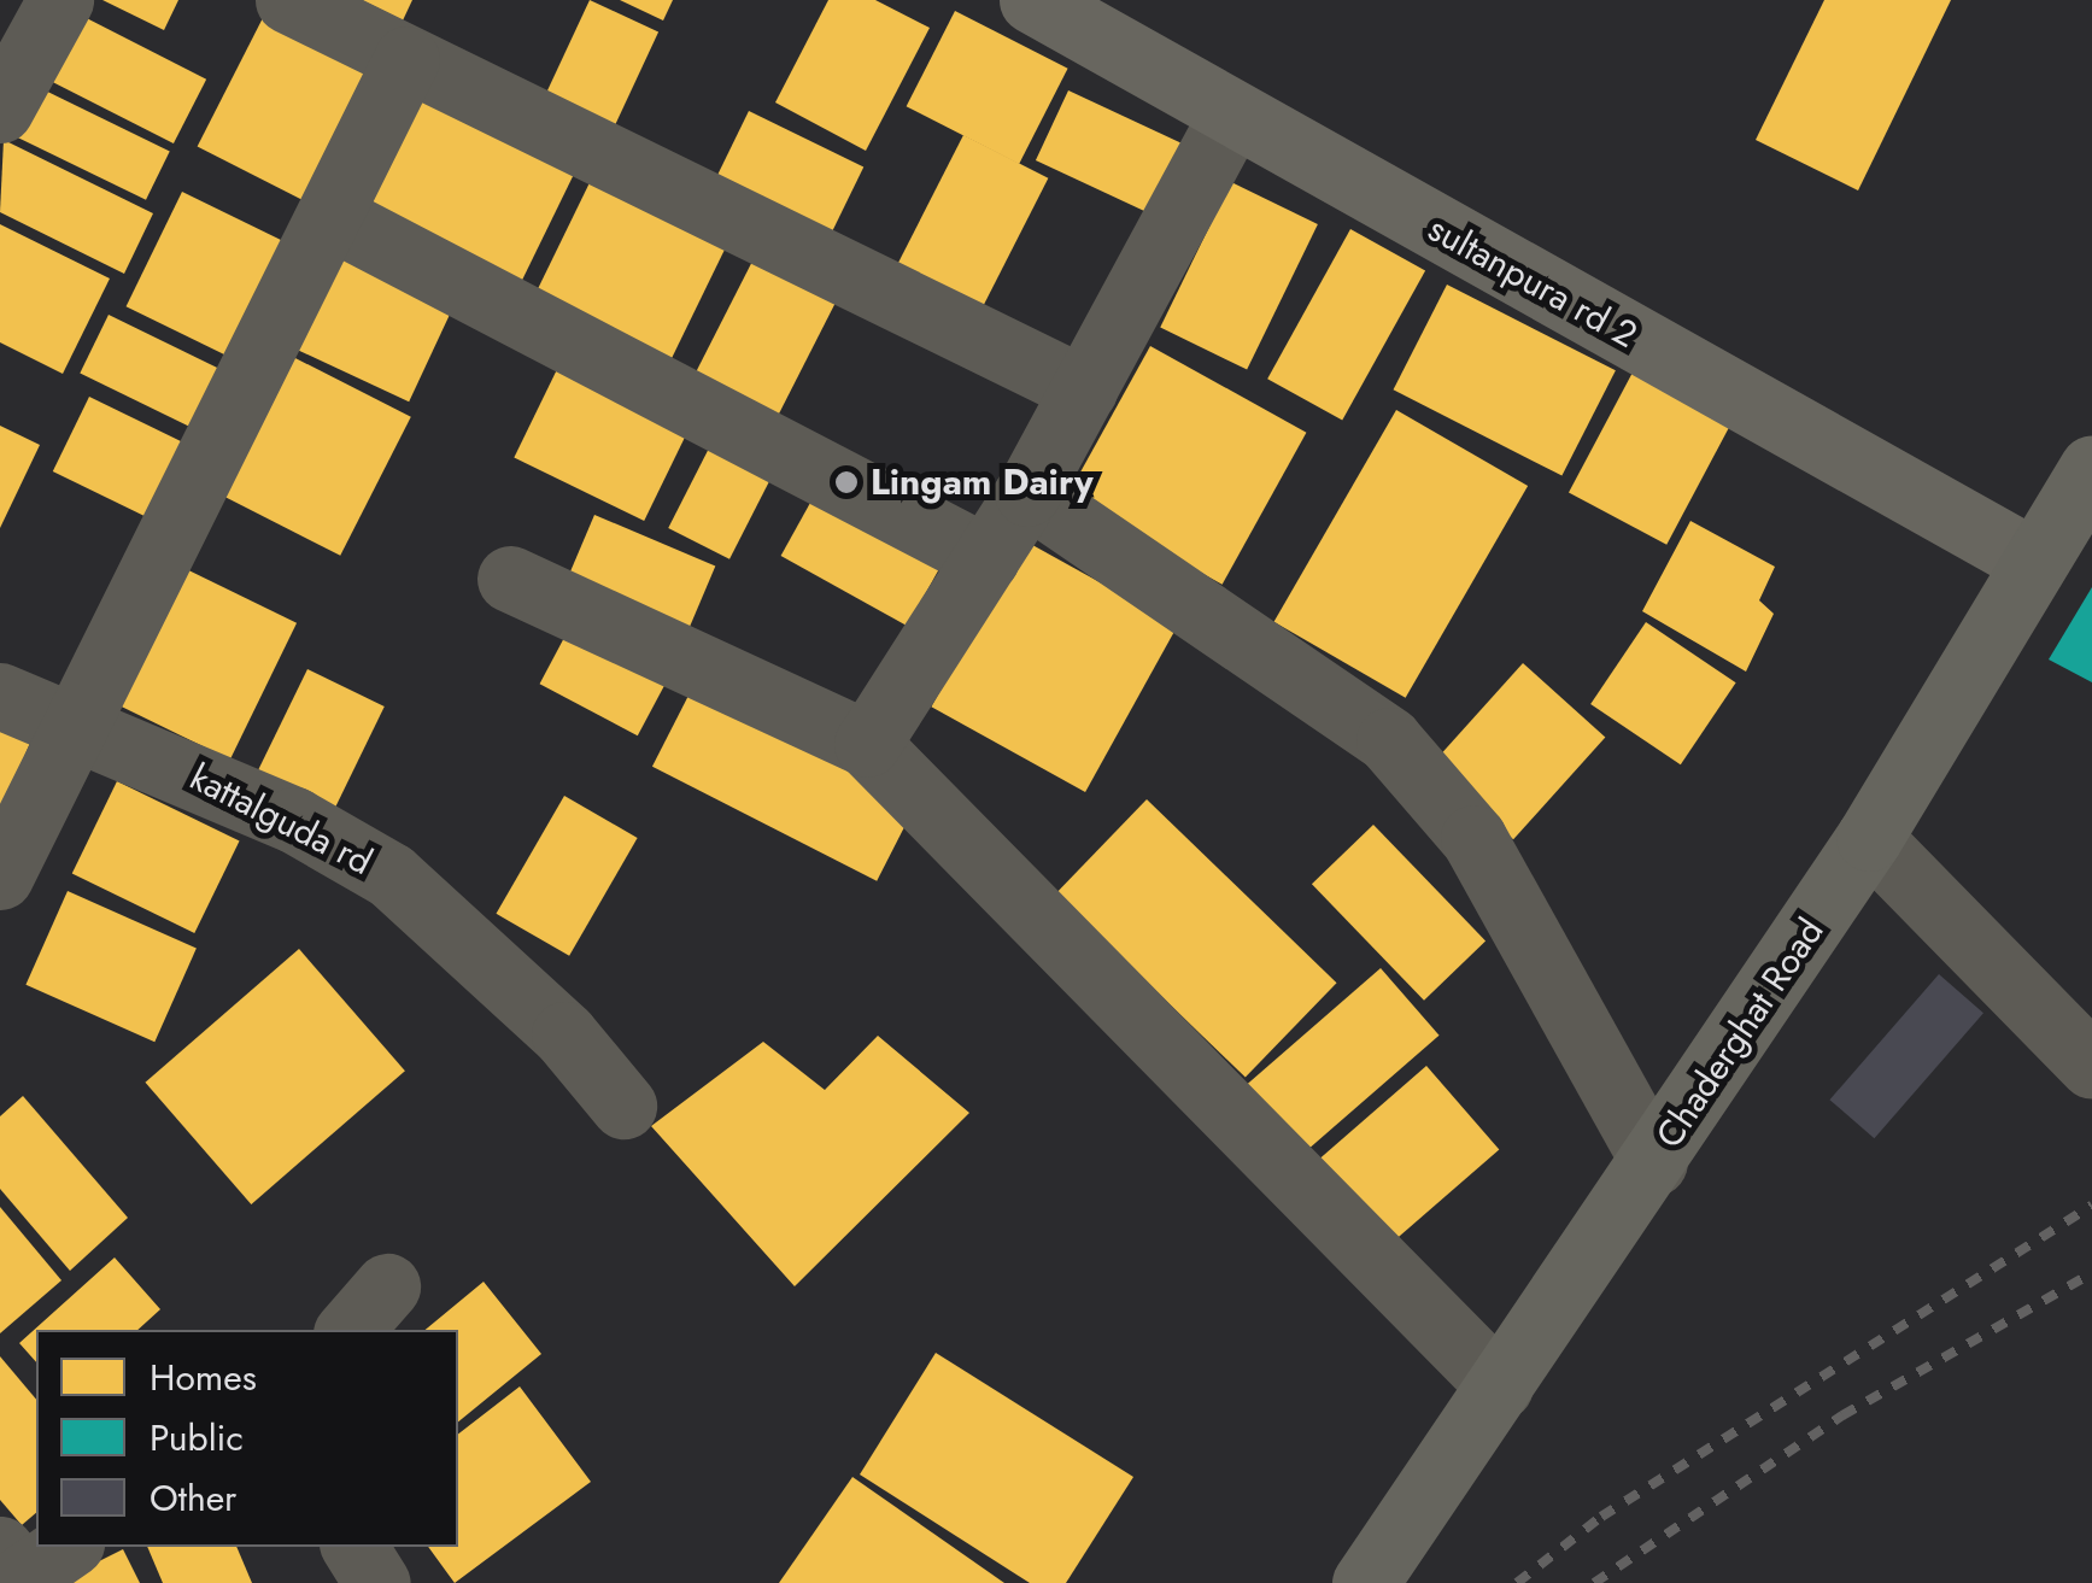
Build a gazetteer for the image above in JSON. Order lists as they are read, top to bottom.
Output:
{
  "streets": {
    "main road": ["Chaderghat Road"],
    "street": ["sultanpura rd 2", "kattalguda rd"]
  },
  "crossings": [
    ["sultanpura rd 2", "Chaderghat Road"]
  ],
  "places": ["Lingam Dairy"],
  "legend": ["Homes", "Public", "Other"]
}
